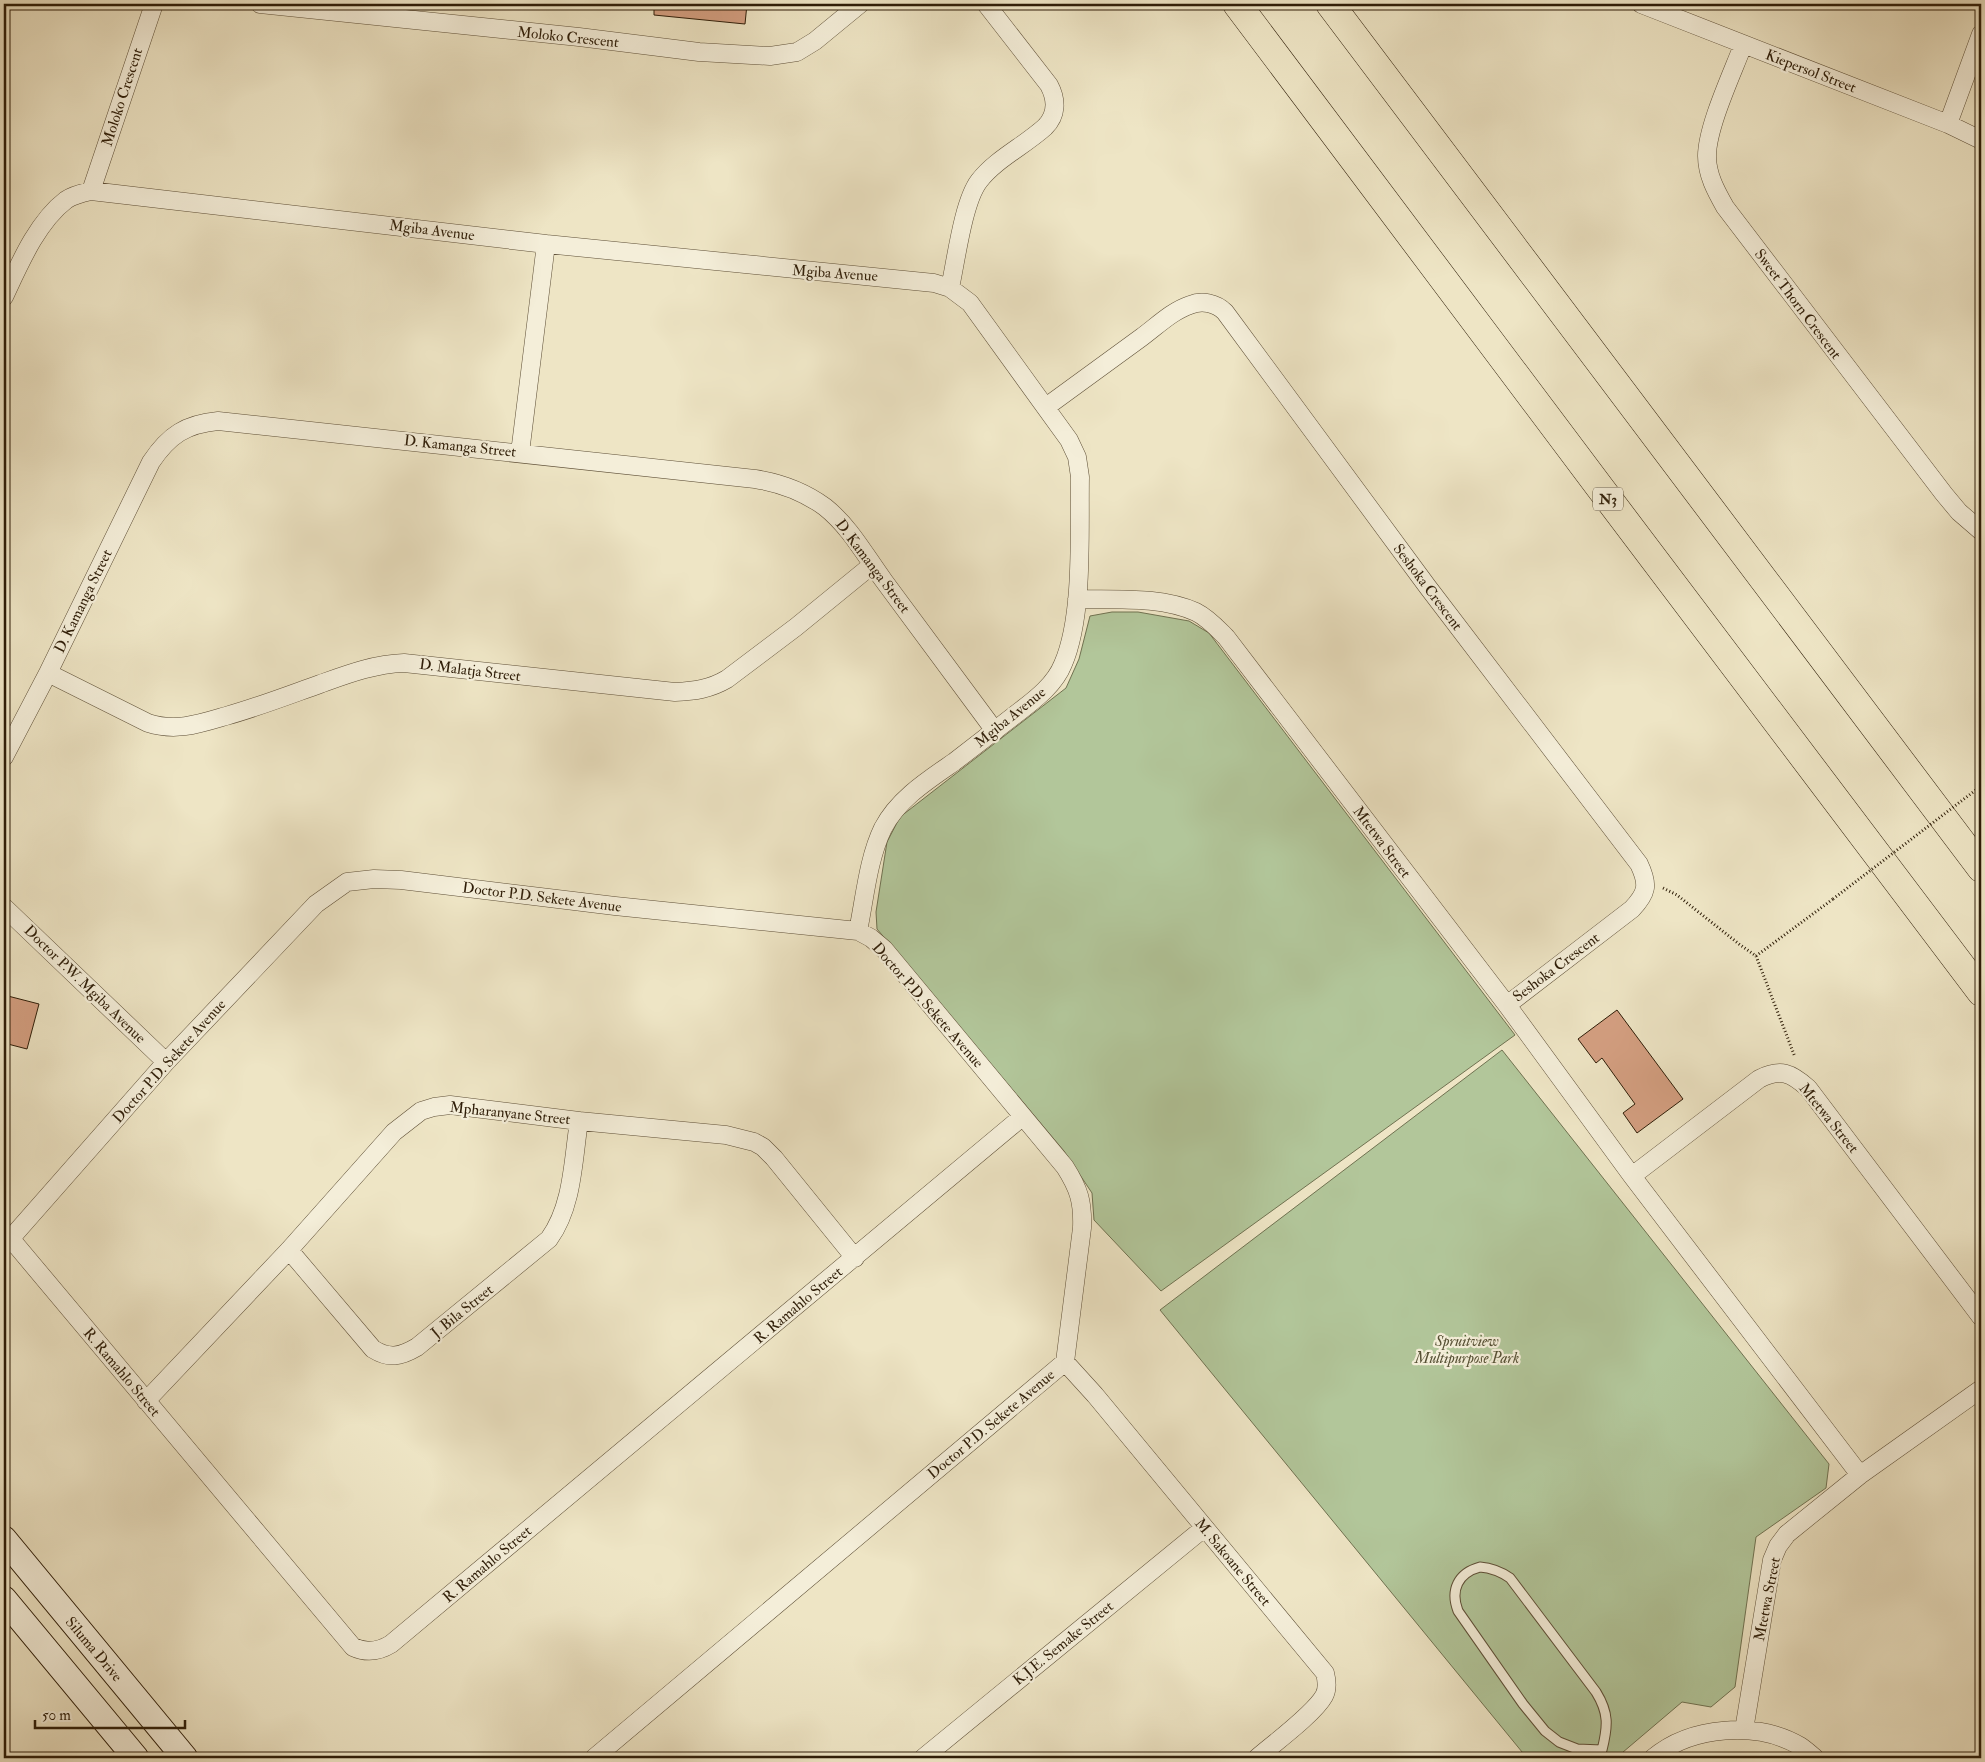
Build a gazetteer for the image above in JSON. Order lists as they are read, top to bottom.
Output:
{
  "streets": {
    "highway": ["N3"],
    "street": [
      "Moloko Crescent",
      "Kiepersol Street",
      "Mgiba Avenue",
      "Sweet Thorn Crescent",
      "D. Kamanga Street",
      "Seshoka Crescent",
      "D. Malatja Street",
      "Mtetwa Street",
      "Doctor P.D. Sekete Avenue",
      "Doctor P.W. Mgiba Avenue",
      "Mpharanyane Street",
      "R. Ramahlo Street",
      "J. Bila Street",
      "M. Sakoane Street",
      "K.J.E. Semake Street",
      "Siluma Drive"
    ]
  },
  "crossings": [
    ["Moloko Crescent", "Mgiba Avenue"],
    ["Kiepersol Street", "Sweet Thorn Crescent"],
    ["Mgiba Avenue", "D. Kamanga Street"],
    ["Mgiba Avenue", "Seshoka Crescent"],
    ["Mgiba Avenue", "Mtetwa Street"],
    ["Mgiba Avenue", "Doctor P.D. Sekete Avenue"],
    ["D. Kamanga Street", "D. Malatja Street"],
    ["Seshoka Crescent", "Mtetwa Street"],
    ["Doctor P.D. Sekete Avenue", "Doctor P.W. Mgiba Avenue"],
    ["Doctor P.D. Sekete Avenue", "R. Ramahlo Street"],
    ["Doctor P.D. Sekete Avenue", "M. Sakoane Street"],
    ["Mpharanyane Street", "R. Ramahlo Street"],
    ["Mpharanyane Street", "J. Bila Street"],
    ["M. Sakoane Street", "K.J.E. Semake Street"]
  ],
  "parks": ["Spruitview Multipurpose Park"],
  "scale_bar": "50 m"
}
